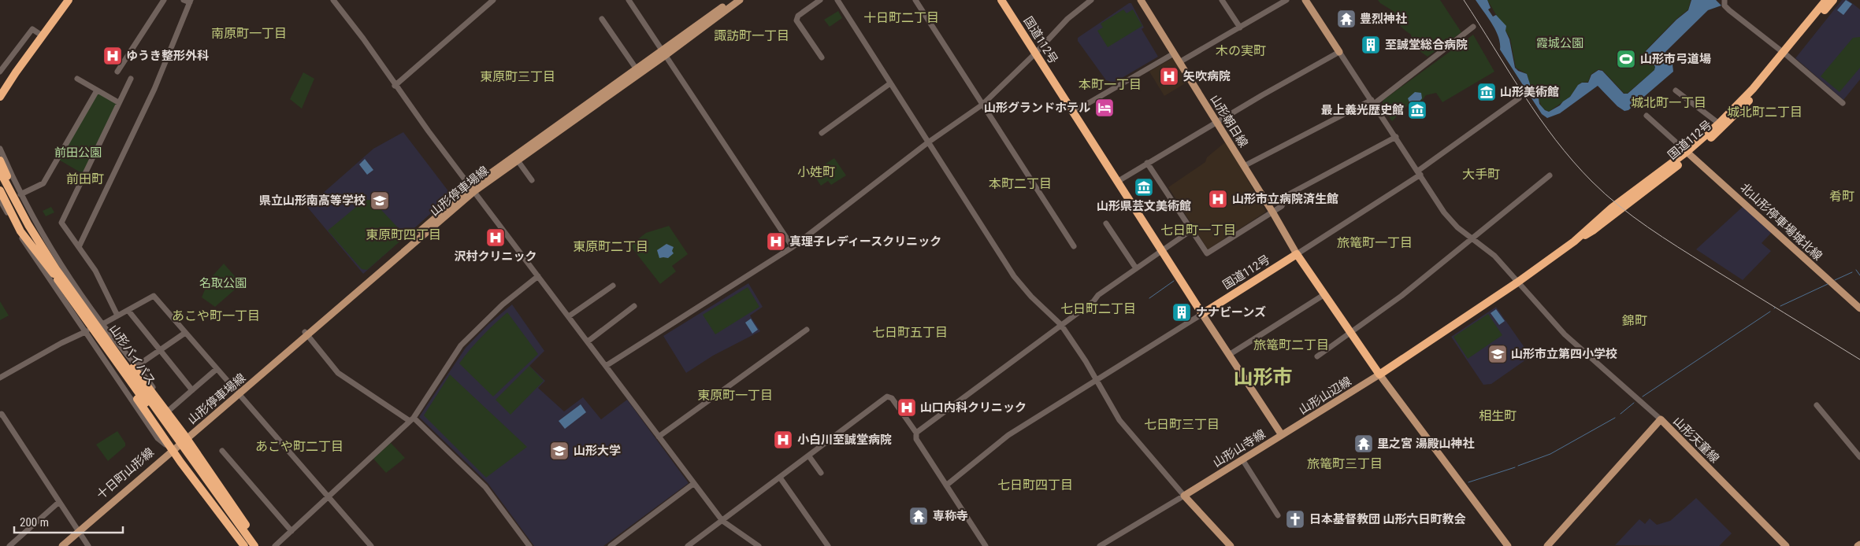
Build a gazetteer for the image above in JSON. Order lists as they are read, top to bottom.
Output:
{
  "streets": {
    "highway": ["国道112号", "山形バイパス"],
    "main road": [
      "山形朝日線",
      "山形停車場線",
      "北山形停車場城北線",
      "山形山辺線",
      "山形天童線",
      "山形山寺線",
      "十日町山形線"
    ]
  },
  "crossings": [
    ["国道112号", "山形朝日線"],
    ["国道112号", "北山形停車場城北線"],
    ["国道112号", "山形山辺線"],
    ["国道112号", "山形山寺線"],
    ["山形停車場線", "十日町山形線"],
    ["山形山辺線", "山形山寺線"]
  ],
  "districts": [
    "十日町二丁目",
    "南原町一丁目",
    "諏訪町一丁目",
    "木の実町",
    "東原町三丁目",
    "本町一丁目",
    "城北町一丁目",
    "城北町二丁目",
    "小姓町",
    "大手町",
    "前田町",
    "本町二丁目",
    "肴町",
    "七日町一丁目",
    "東原町四丁目",
    "旅篭町一丁目",
    "東原町二丁目",
    "七日町二丁目",
    "あこや町一丁目",
    "錦町",
    "七日町五丁目",
    "旅篭町二丁目",
    "山形市",
    "東原町一丁目",
    "相生町",
    "七日町三丁目",
    "あこや町二丁目",
    "旅篭町三丁目",
    "七日町四丁目"
  ],
  "parks": ["霞城公園", "前田公園", "名取公園"],
  "places": {
    "temple": ["豊烈神社", "里之宮 湯殿山神社", "専称寺"],
    "building": ["至誠堂総合病院", "ナナビーンズ"],
    "hospital": [
      "ゆうき整形外科",
      "矢吹病院",
      "山形市立病院済生館",
      "沢村クリニック",
      "真理子レディースクリニック",
      "山口内科クリニック",
      "小白川至誠堂病院"
    ],
    "sports": ["山形市弓道場"],
    "museum": ["山形美術館", "最上義光歴史館", "山形県芸文美術館"],
    "hotel": ["山形グランドホテル"],
    "school or university": ["県立山形南高等学校", "山形市立第四小学校", "山形大学"],
    "church": ["日本基督教団 山形六日町教会"]
  },
  "scale_bar": "200 m"
}
